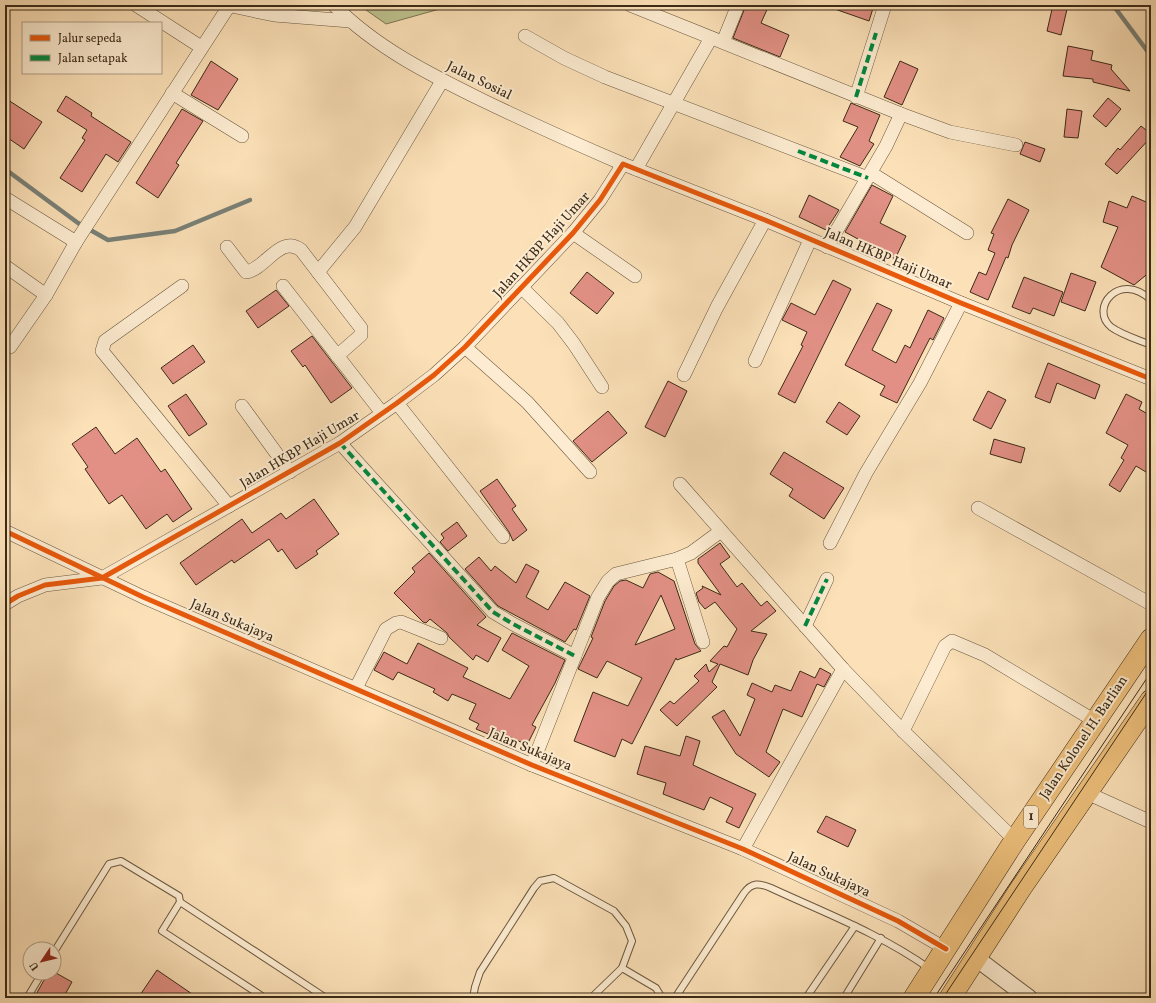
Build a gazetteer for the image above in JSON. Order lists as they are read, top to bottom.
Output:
{
  "streets": {
    "highway": ["Jalan Kolonel H. Barlian", "1"],
    "street": ["Jalan Sosial", "Jalan HKBP Haji Umar", "Jalan Sukajaya"]
  },
  "crossings": [
    ["Jalan Sosial", "Jalan HKBP Haji Umar"],
    ["Jalan HKBP Haji Umar", "Jalan Sukajaya"],
    ["Jalan Sukajaya", "Jalan Kolonel H. Barlian"]
  ],
  "legend": ["Jalur sepeda", "Jalan setapak"],
  "north": "bottom left"
}
